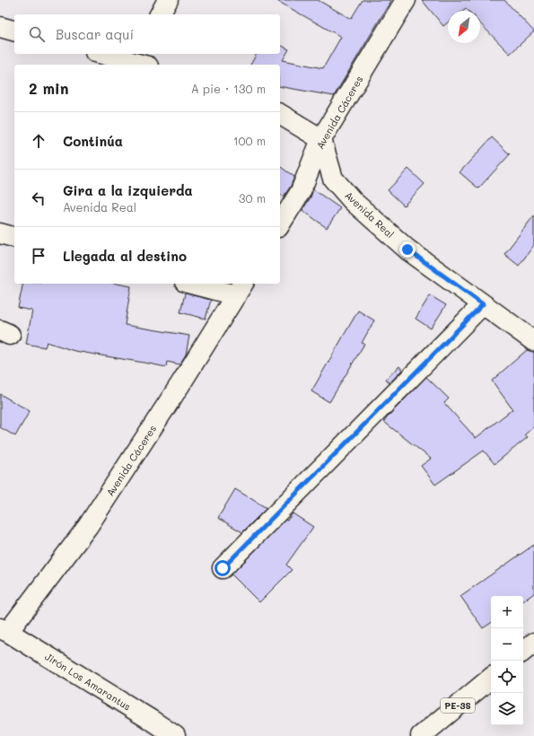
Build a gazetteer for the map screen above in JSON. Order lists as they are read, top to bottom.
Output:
{
  "streets": {
    "main road": [
      "Avenida Cáceres",
      "Avenida Real",
      "Jirón Los Amarantus",
      "PE-3S"
    ]
  },
  "crossings": [
    ["Avenida Cáceres", "Avenida Real"],
    ["Avenida Cáceres", "Jirón Los Amarantus"]
  ],
  "north": "bottom left",
  "page": {
    "search": "Buscar aquí",
    "heading": ["2 min", "A pie · 130 m"],
    "list": [
      ["Continúa", "100 m"],
      ["Gira a la izquierda", "Avenida Real", "30 m"],
      "Llegada al destino"
    ],
    "map_buttons": ["+", "−"]
  }
}
